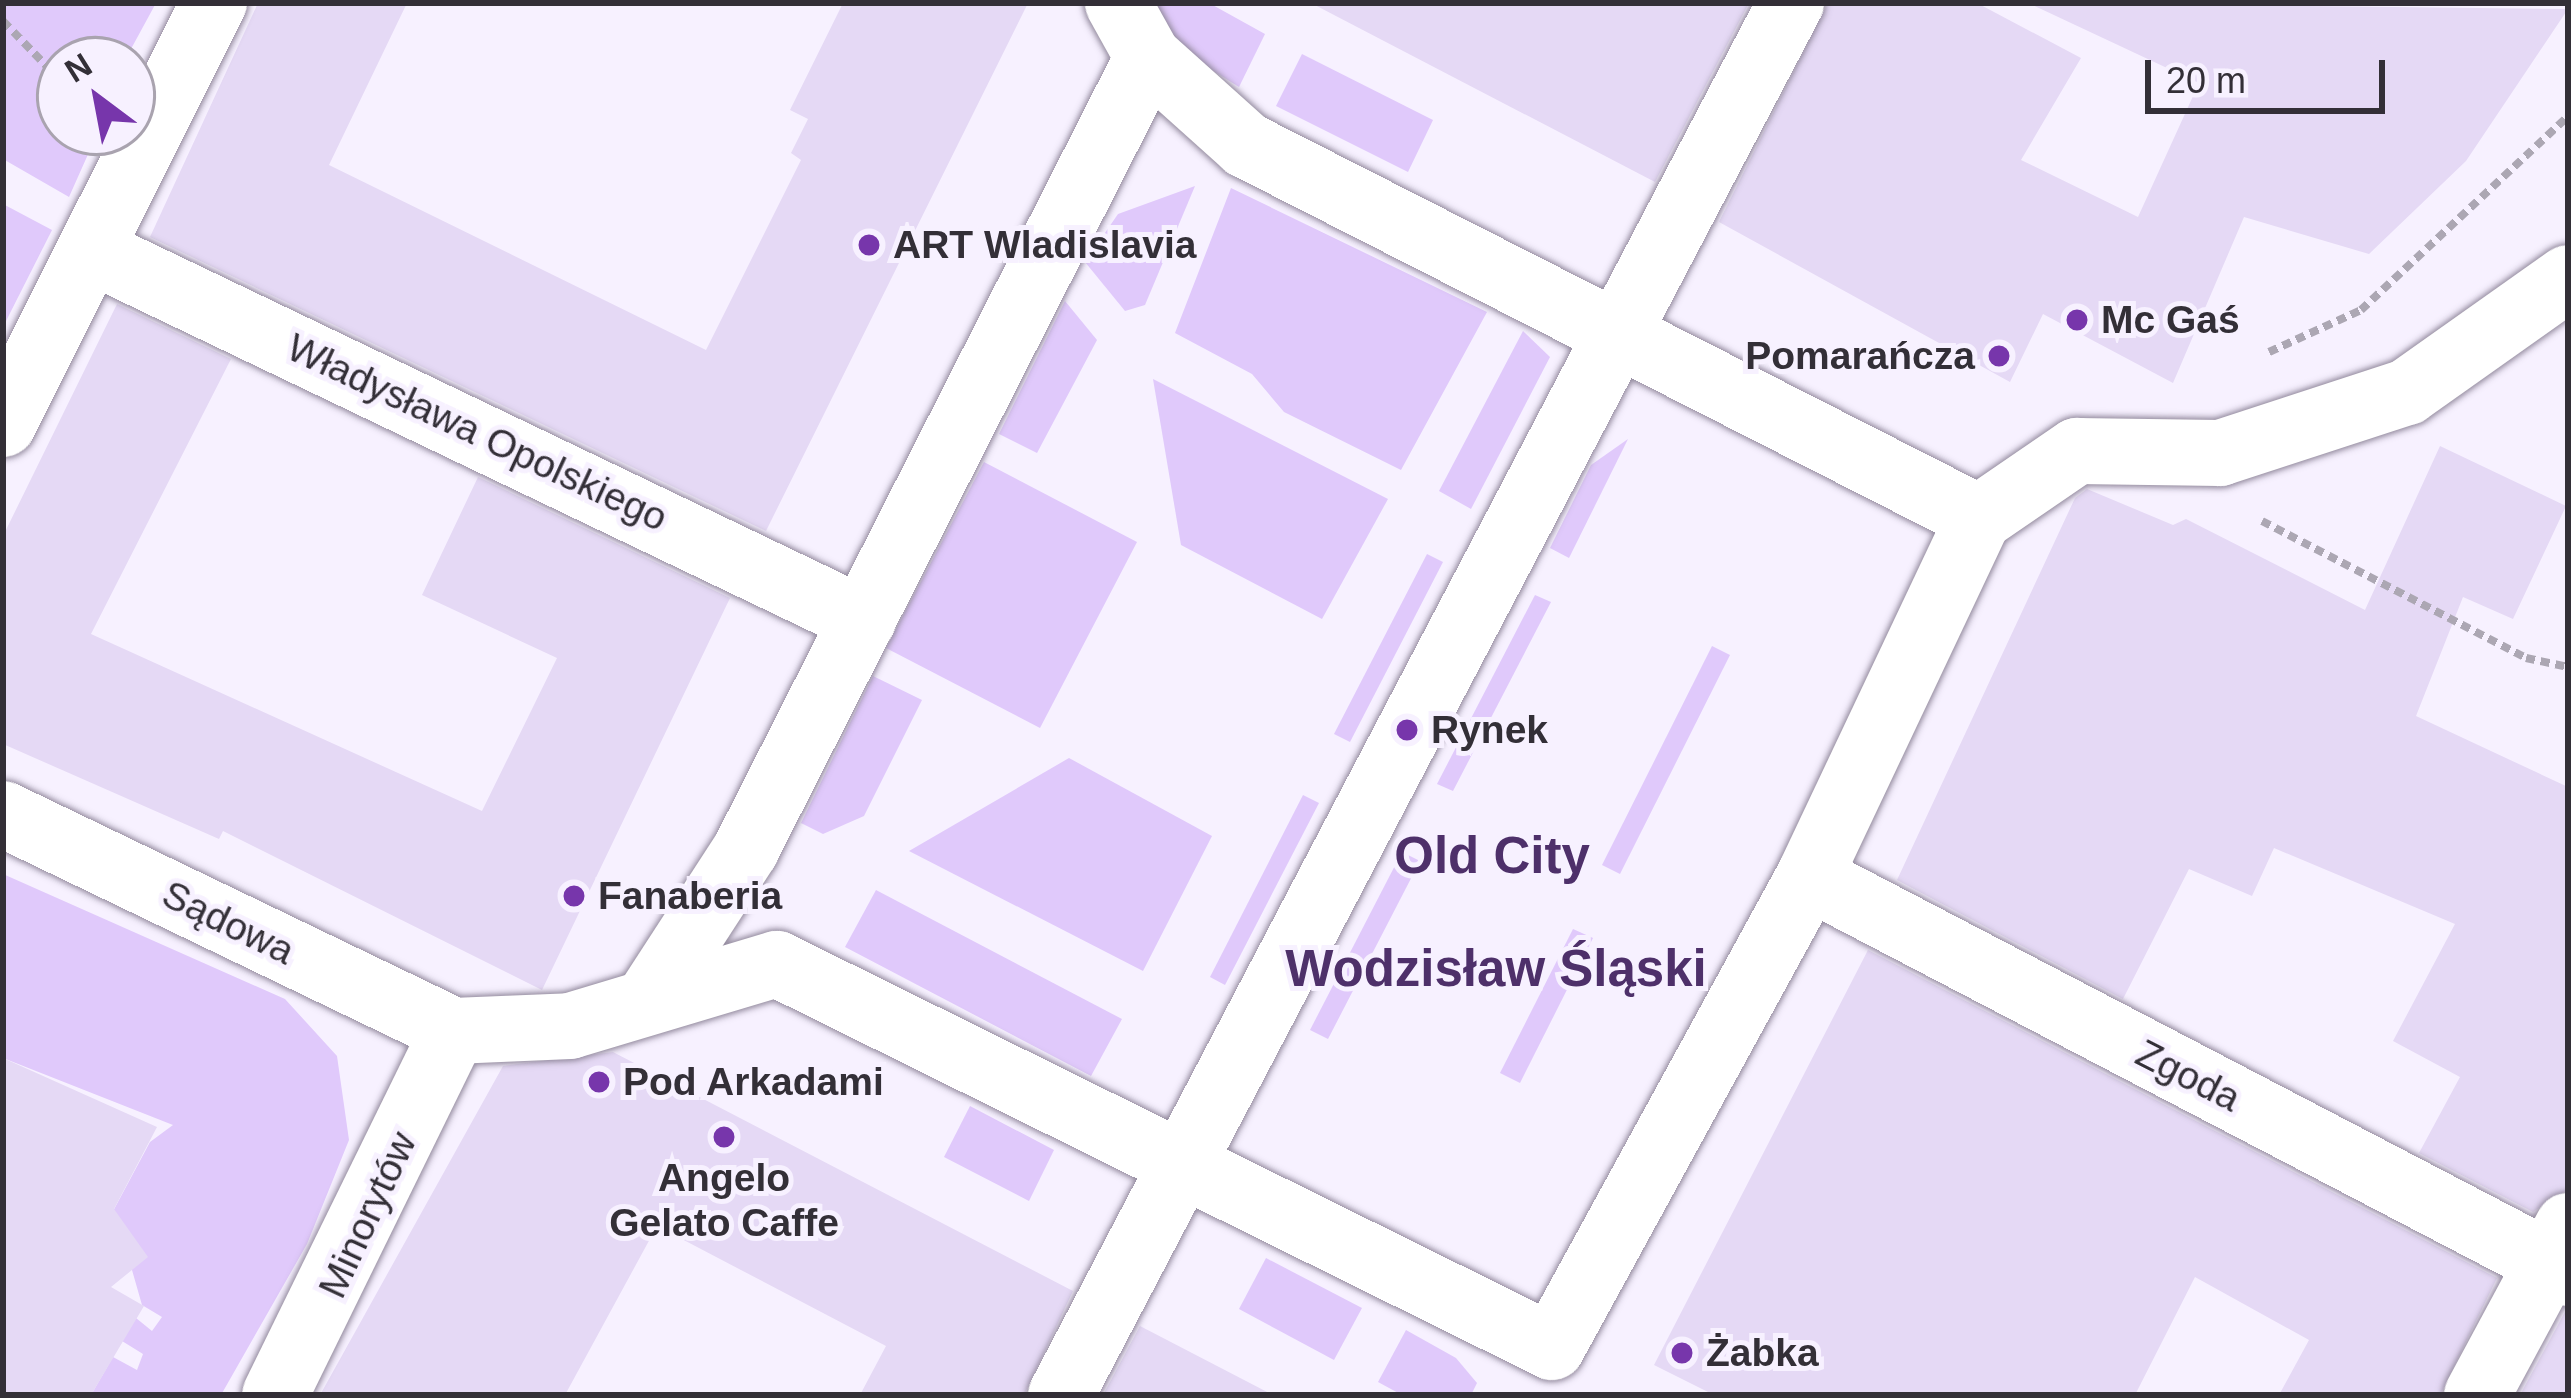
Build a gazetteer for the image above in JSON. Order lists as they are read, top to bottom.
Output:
{
  "streets": {
    "street": [
      "Władysława Opolskiego",
      "Sądowa",
      "Zgoda",
      "Minorytów"
    ]
  },
  "crossings": [
    ["Sądowa", "Minorytów"]
  ],
  "districts": ["Old City", "Wodzisław Śląski"],
  "places": [
    "ART Wladislavia",
    "Mc Gaś",
    "Pomarańcza",
    "Rynek",
    "Fanaberia",
    "Pod Arkadami",
    "Angelo Gelato Caffe",
    "Żabka"
  ],
  "scale_bar": "20 m",
  "north": "top left"
}
